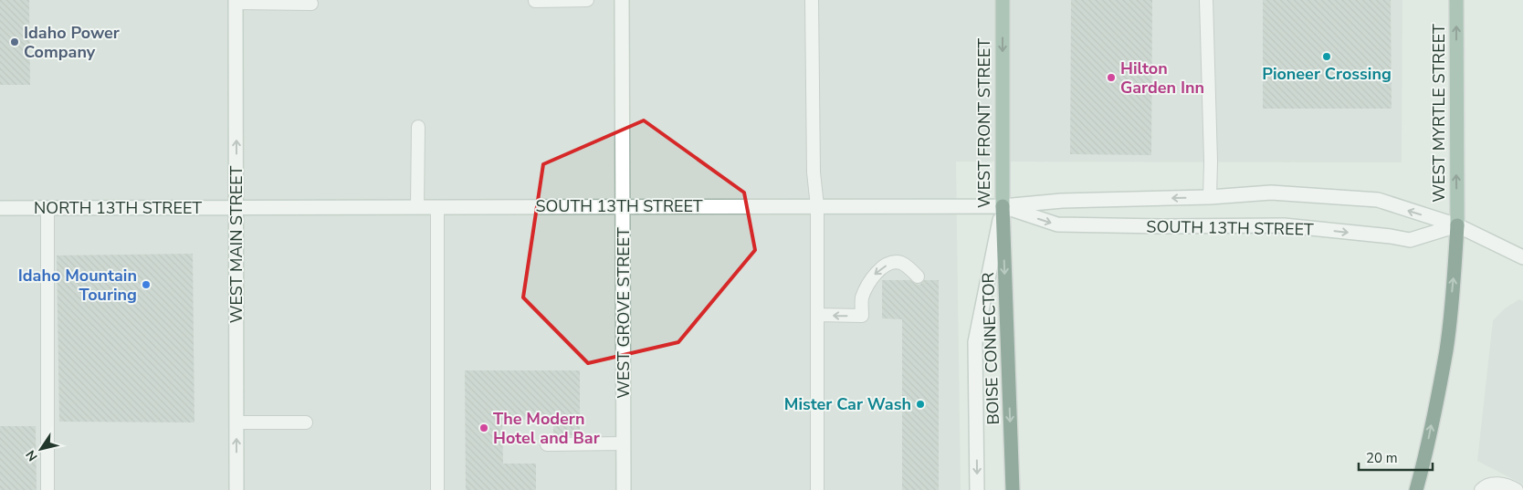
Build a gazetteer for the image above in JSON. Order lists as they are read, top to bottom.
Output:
{
  "streets": {
    "highway": ["BOISE CONNECTOR"],
    "main road": ["WEST MYRTLE STREET", "WEST FRONT STREET"],
    "street": [
      "SOUTH 13TH STREET",
      "NORTH 13TH STREET",
      "WEST MAIN STREET",
      "WEST GROVE STREET"
    ]
  },
  "crossings": [
    ["WEST MYRTLE STREET", "SOUTH 13TH STREET"],
    ["WEST FRONT STREET", "SOUTH 13TH STREET"],
    ["WEST FRONT STREET", "BOISE CONNECTOR"],
    ["SOUTH 13TH STREET", "NORTH 13TH STREET"],
    ["SOUTH 13TH STREET", "WEST MAIN STREET"],
    ["SOUTH 13TH STREET", "WEST GROVE STREET"],
    ["SOUTH 13TH STREET", "BOISE CONNECTOR"],
    ["NORTH 13TH STREET", "WEST MAIN STREET"]
  ],
  "one_way": [
    "WEST MYRTLE STREET",
    "WEST FRONT STREET",
    "WEST MAIN STREET",
    "BOISE CONNECTOR"
  ],
  "places": [
    "Idaho Power Company",
    "Pioneer Crossing",
    "Hilton Garden Inn",
    "Idaho Mountain Touring",
    "Mister Car Wash",
    "The Modern Hotel and Bar"
  ],
  "scale_bar": "20 m",
  "north": "bottom left"
}
